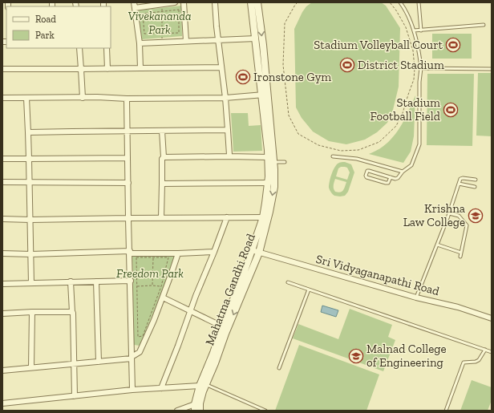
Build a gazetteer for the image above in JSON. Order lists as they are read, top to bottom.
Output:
{
  "streets": {
    "street": ["Sri Vidyaganapathi Road", "Mahatma Gandhi Road"]
  },
  "crossings": [
    ["Sri Vidyaganapathi Road", "Mahatma Gandhi Road"]
  ],
  "parks": ["Vivekananda Park", "Freedom Park"],
  "places": {
    "sports": [
      "Stadium Volleyball Court",
      "District Stadium",
      "Ironstone Gym",
      "Stadium Football Field"
    ],
    "school or university": ["Krishna Law College", "Malnad College of Engineering"]
  },
  "legend": ["Road", "Park"]
}
